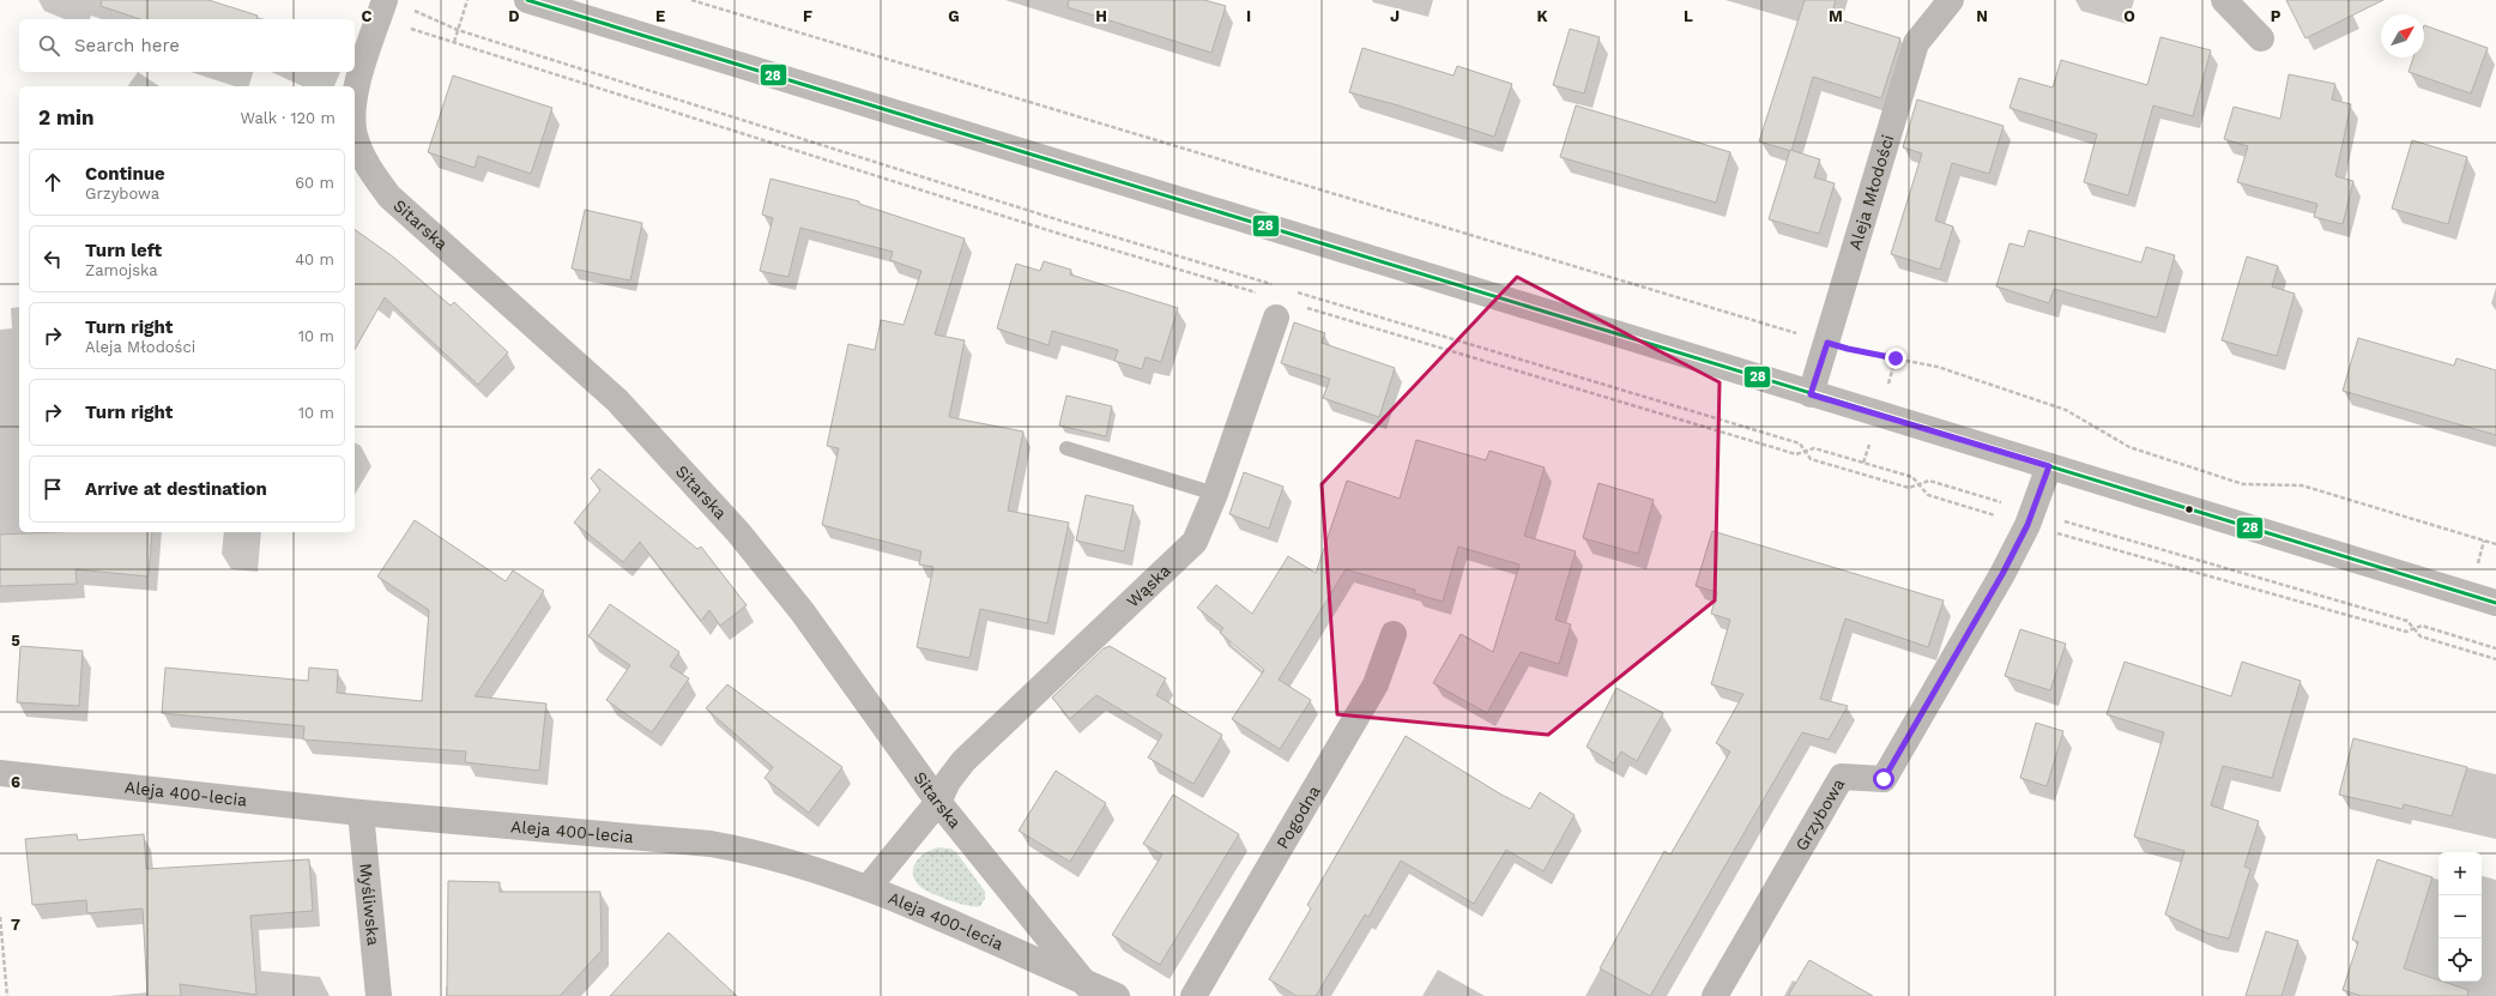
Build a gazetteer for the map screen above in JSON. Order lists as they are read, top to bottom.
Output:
{
  "streets": {
    "street": [
      "Aleja Młodości",
      "Sitarska",
      "Wąska",
      "Aleja 400-lecia",
      "Grzybowa",
      "Pogodna",
      "Myśliwska"
    ]
  },
  "crossings": [
    ["Sitarska", "Wąska"],
    ["Sitarska", "Aleja 400-lecia"],
    ["Wąska", "Aleja 400-lecia"],
    ["Aleja 400-lecia", "Myśliwska"]
  ],
  "lines": ["transit line 28"],
  "north": "top right",
  "page": {
    "search": "Search here",
    "heading": ["2 min", "Walk · 120 m"],
    "list": [
      ["Continue", "Grzybowa", "60 m"],
      ["Turn left", "Zamojska", "40 m"],
      ["Turn right", "Aleja Młodości", "10 m"],
      ["Turn right", "10 m"],
      "Arrive at destination"
    ],
    "map_buttons": ["+", "−"]
  },
  "grid": {
    "columns": [
      "C",
      "D",
      "E",
      "F",
      "G",
      "H",
      "I",
      "J",
      "K",
      "L",
      "M",
      "N",
      "O",
      "P"
    ],
    "rows": ["5", "6", "7"]
  }
}
